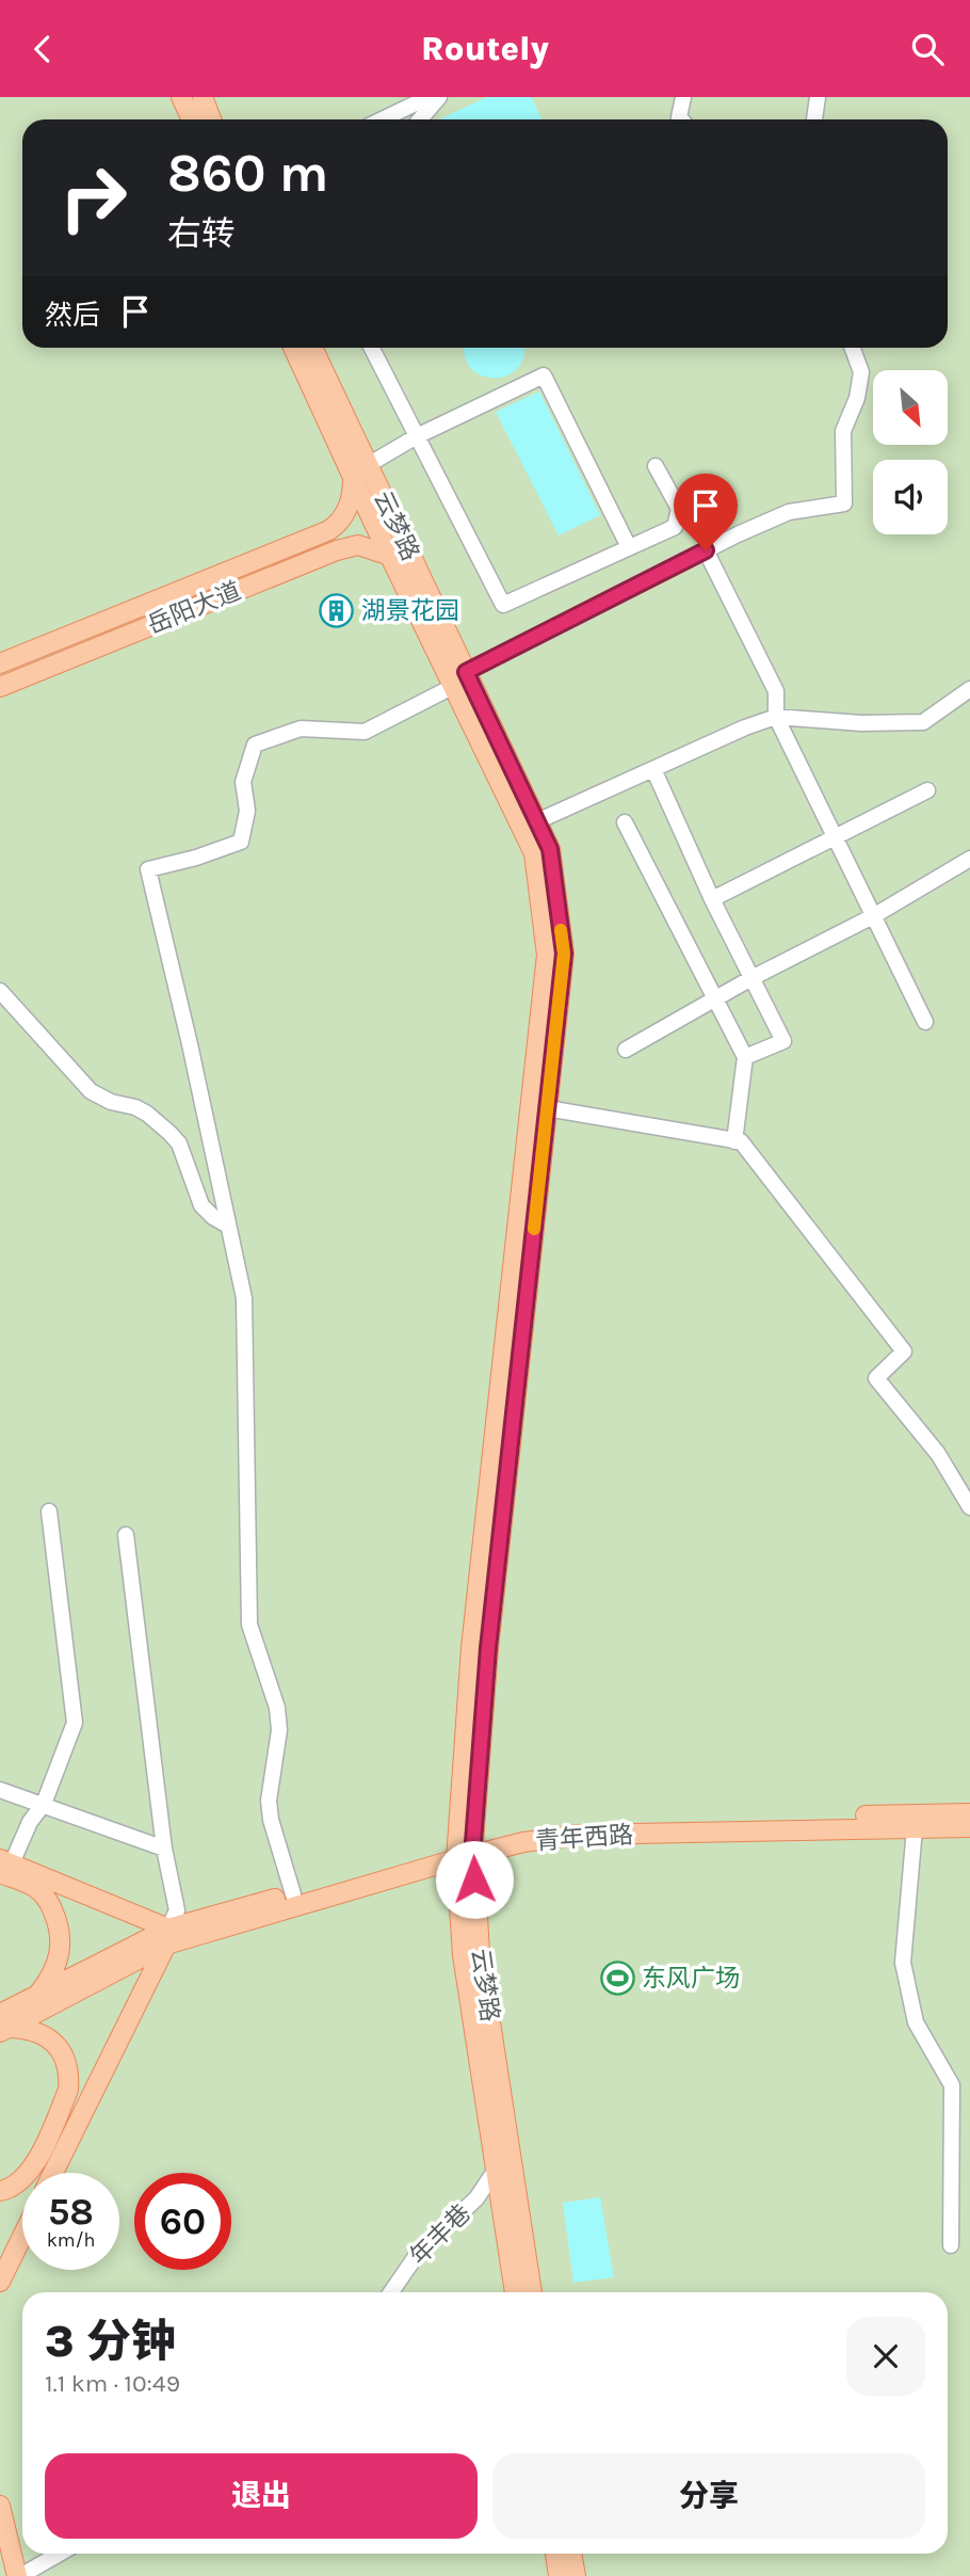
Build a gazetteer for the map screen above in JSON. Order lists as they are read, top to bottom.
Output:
{
  "streets": {
    "main road": ["云梦路", "岳阳大道", "青年西路"],
    "street": ["年丰巷"]
  },
  "crossings": [
    ["云梦路", "岳阳大道"],
    ["云梦路", "青年西路"]
  ],
  "places": {
    "building": ["湖景花园"],
    "sports": ["东风广场"]
  },
  "north": "bottom right",
  "page": {
    "header": "Routely",
    "turn": ["860 m", "右转"],
    "then": "然后",
    "speed": "58 km/h",
    "limit": "60",
    "heading": ["3 分钟", "1.1 km · 10:49"],
    "buttons": ["退出", "分享"]
  }
}
